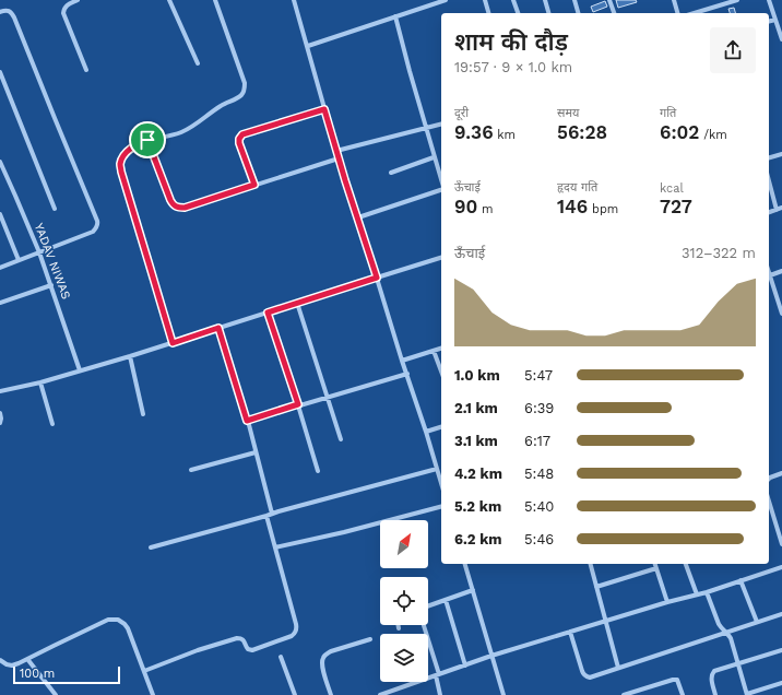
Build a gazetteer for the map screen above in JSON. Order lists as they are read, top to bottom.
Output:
{
  "streets": {
    "street": ["YADAV NIWAS"]
  },
  "scale_bar": "100 m",
  "north": "top right",
  "page": {
    "heading": ["शाम की दौड़", "19:57 · 9 × 1.0 km"],
    "stats": [
      ["दूरी", "9.36 km"],
      ["समय", "56:28"],
      ["गति", "6:02 /km"],
      ["ऊँचाई", "90 m"],
      ["हृदय गति", "146 bpm"],
      ["kcal", "727"]
    ],
    "chart": ["ऊँचाई", "312–322 m"],
    "list": [
      {
        "name": "1.0 km",
        "note": "5:47"
      },
      {
        "name": "2.1 km",
        "note": "6:39"
      },
      {
        "name": "3.1 km",
        "note": "6:17"
      },
      {
        "name": "4.2 km",
        "note": "5:48"
      },
      {
        "name": "5.2 km",
        "note": "5:40"
      },
      {
        "name": "6.2 km",
        "note": "5:46"
      }
    ],
    "scale": "100 m"
  }
}
